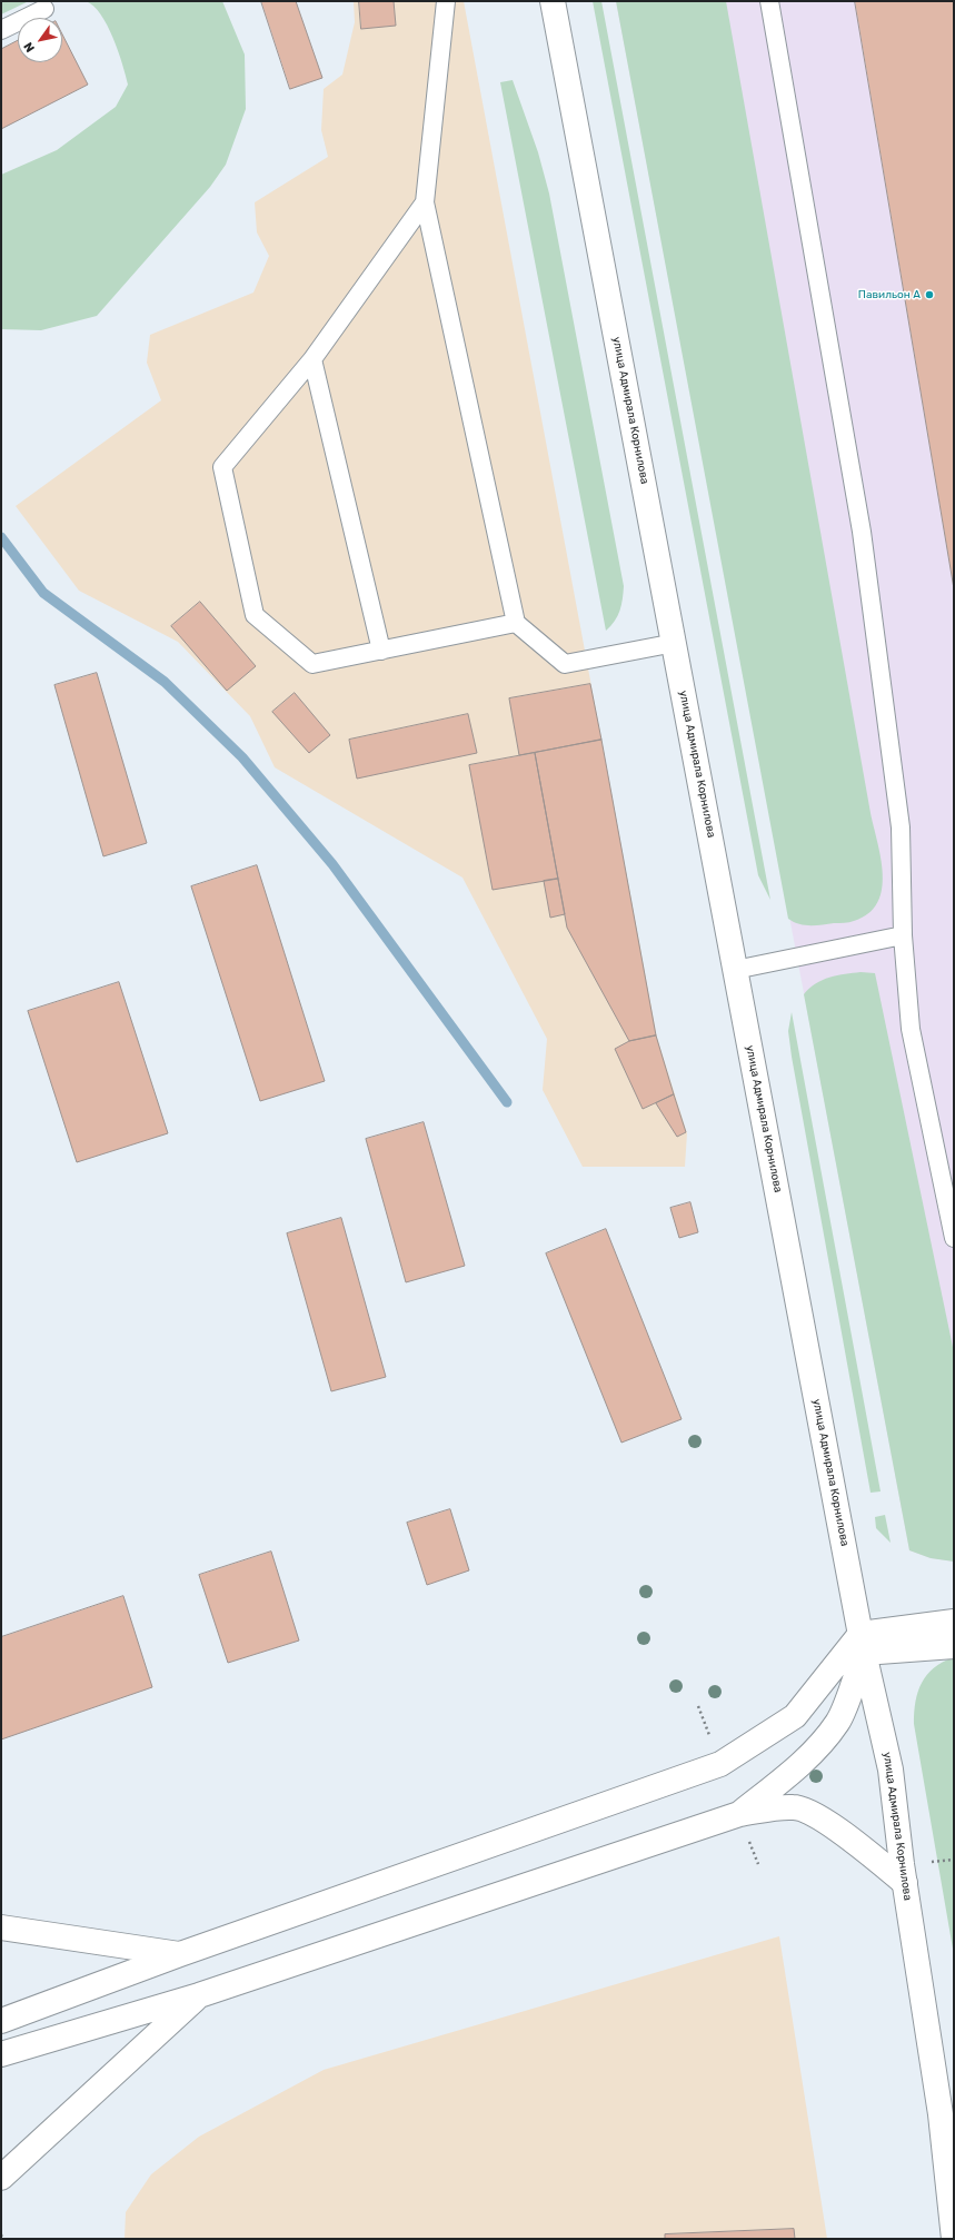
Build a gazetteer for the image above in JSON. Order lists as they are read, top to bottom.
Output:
{
  "streets": {
    "street": ["улица Адмирала Корнилова"]
  },
  "places": ["Павильон А"],
  "north": "bottom left"
}
